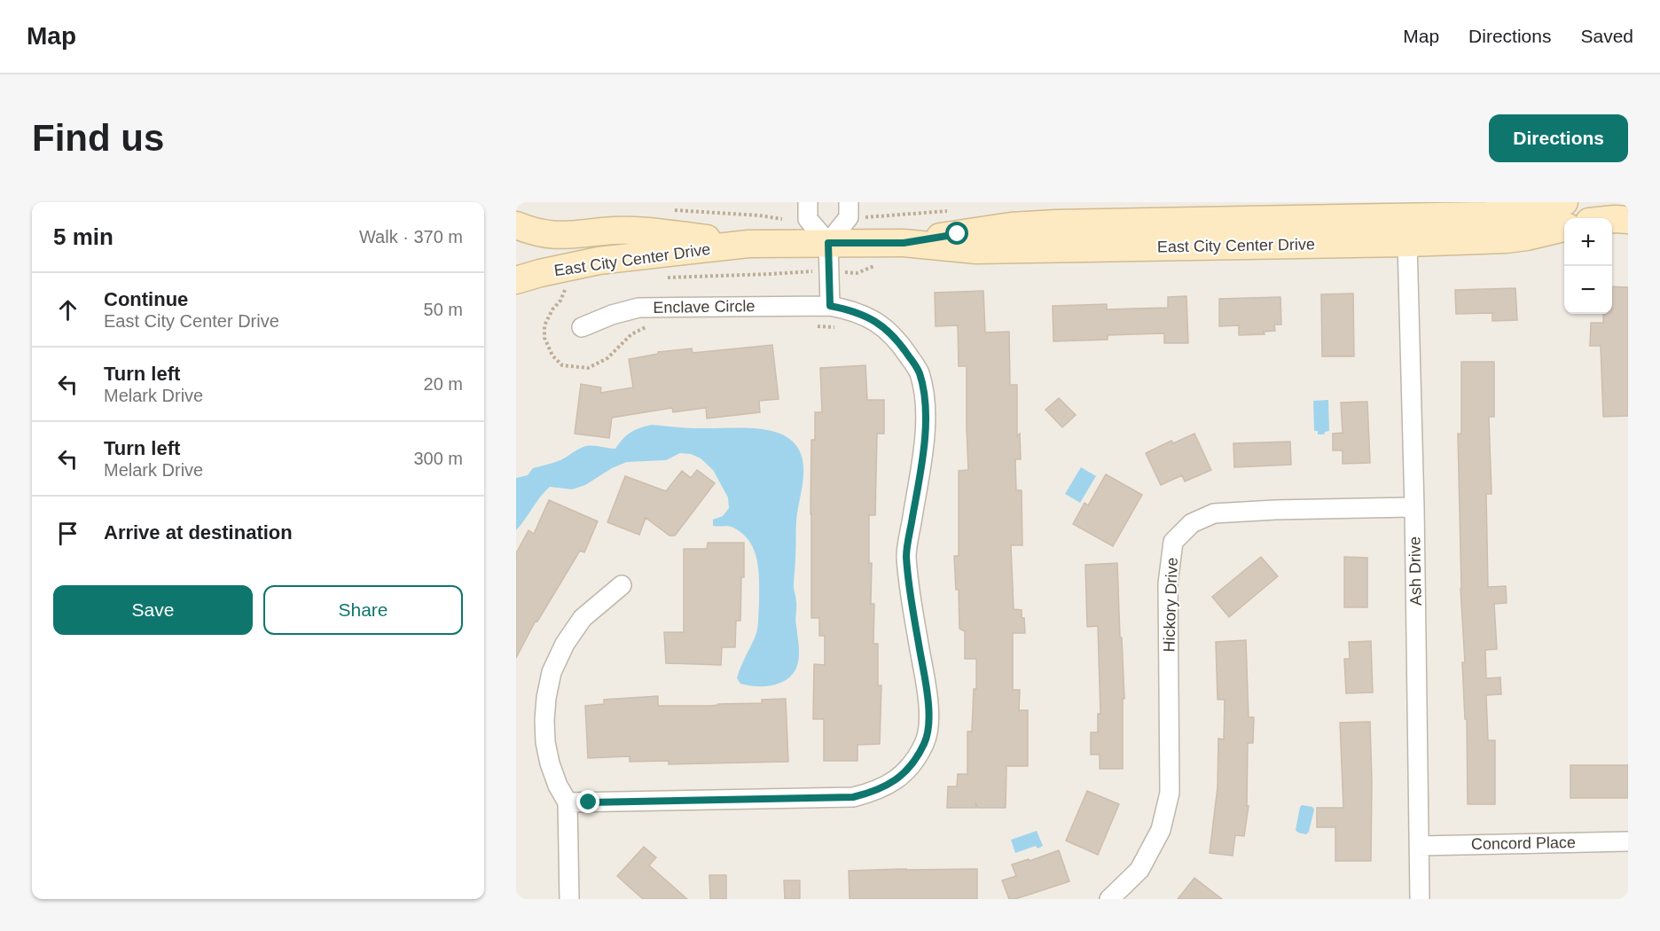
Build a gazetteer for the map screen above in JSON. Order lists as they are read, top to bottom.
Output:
{
  "streets": {
    "street": [
      "East City Center Drive",
      "Enclave Circle",
      "Ash Drive",
      "Hickory Drive",
      "Concord Place"
    ]
  },
  "crossings": [
    ["East City Center Drive", "Ash Drive"],
    ["Ash Drive", "Hickory Drive"],
    ["Ash Drive", "Concord Place"]
  ],
  "page": {
    "header": "Map",
    "nav": ["Map", "Directions", "Saved"],
    "buttons": [
      "Directions",
      ["Save", "Share"]
    ],
    "title": "Find us",
    "heading": ["5 min", "Walk · 370 m"],
    "map_buttons": ["+", "−"],
    "list": [
      ["Continue", "East City Center Drive", "50 m"],
      ["Turn left", "Melark Drive", "20 m"],
      ["Turn left", "Melark Drive", "300 m"],
      "Arrive at destination"
    ]
  }
}
